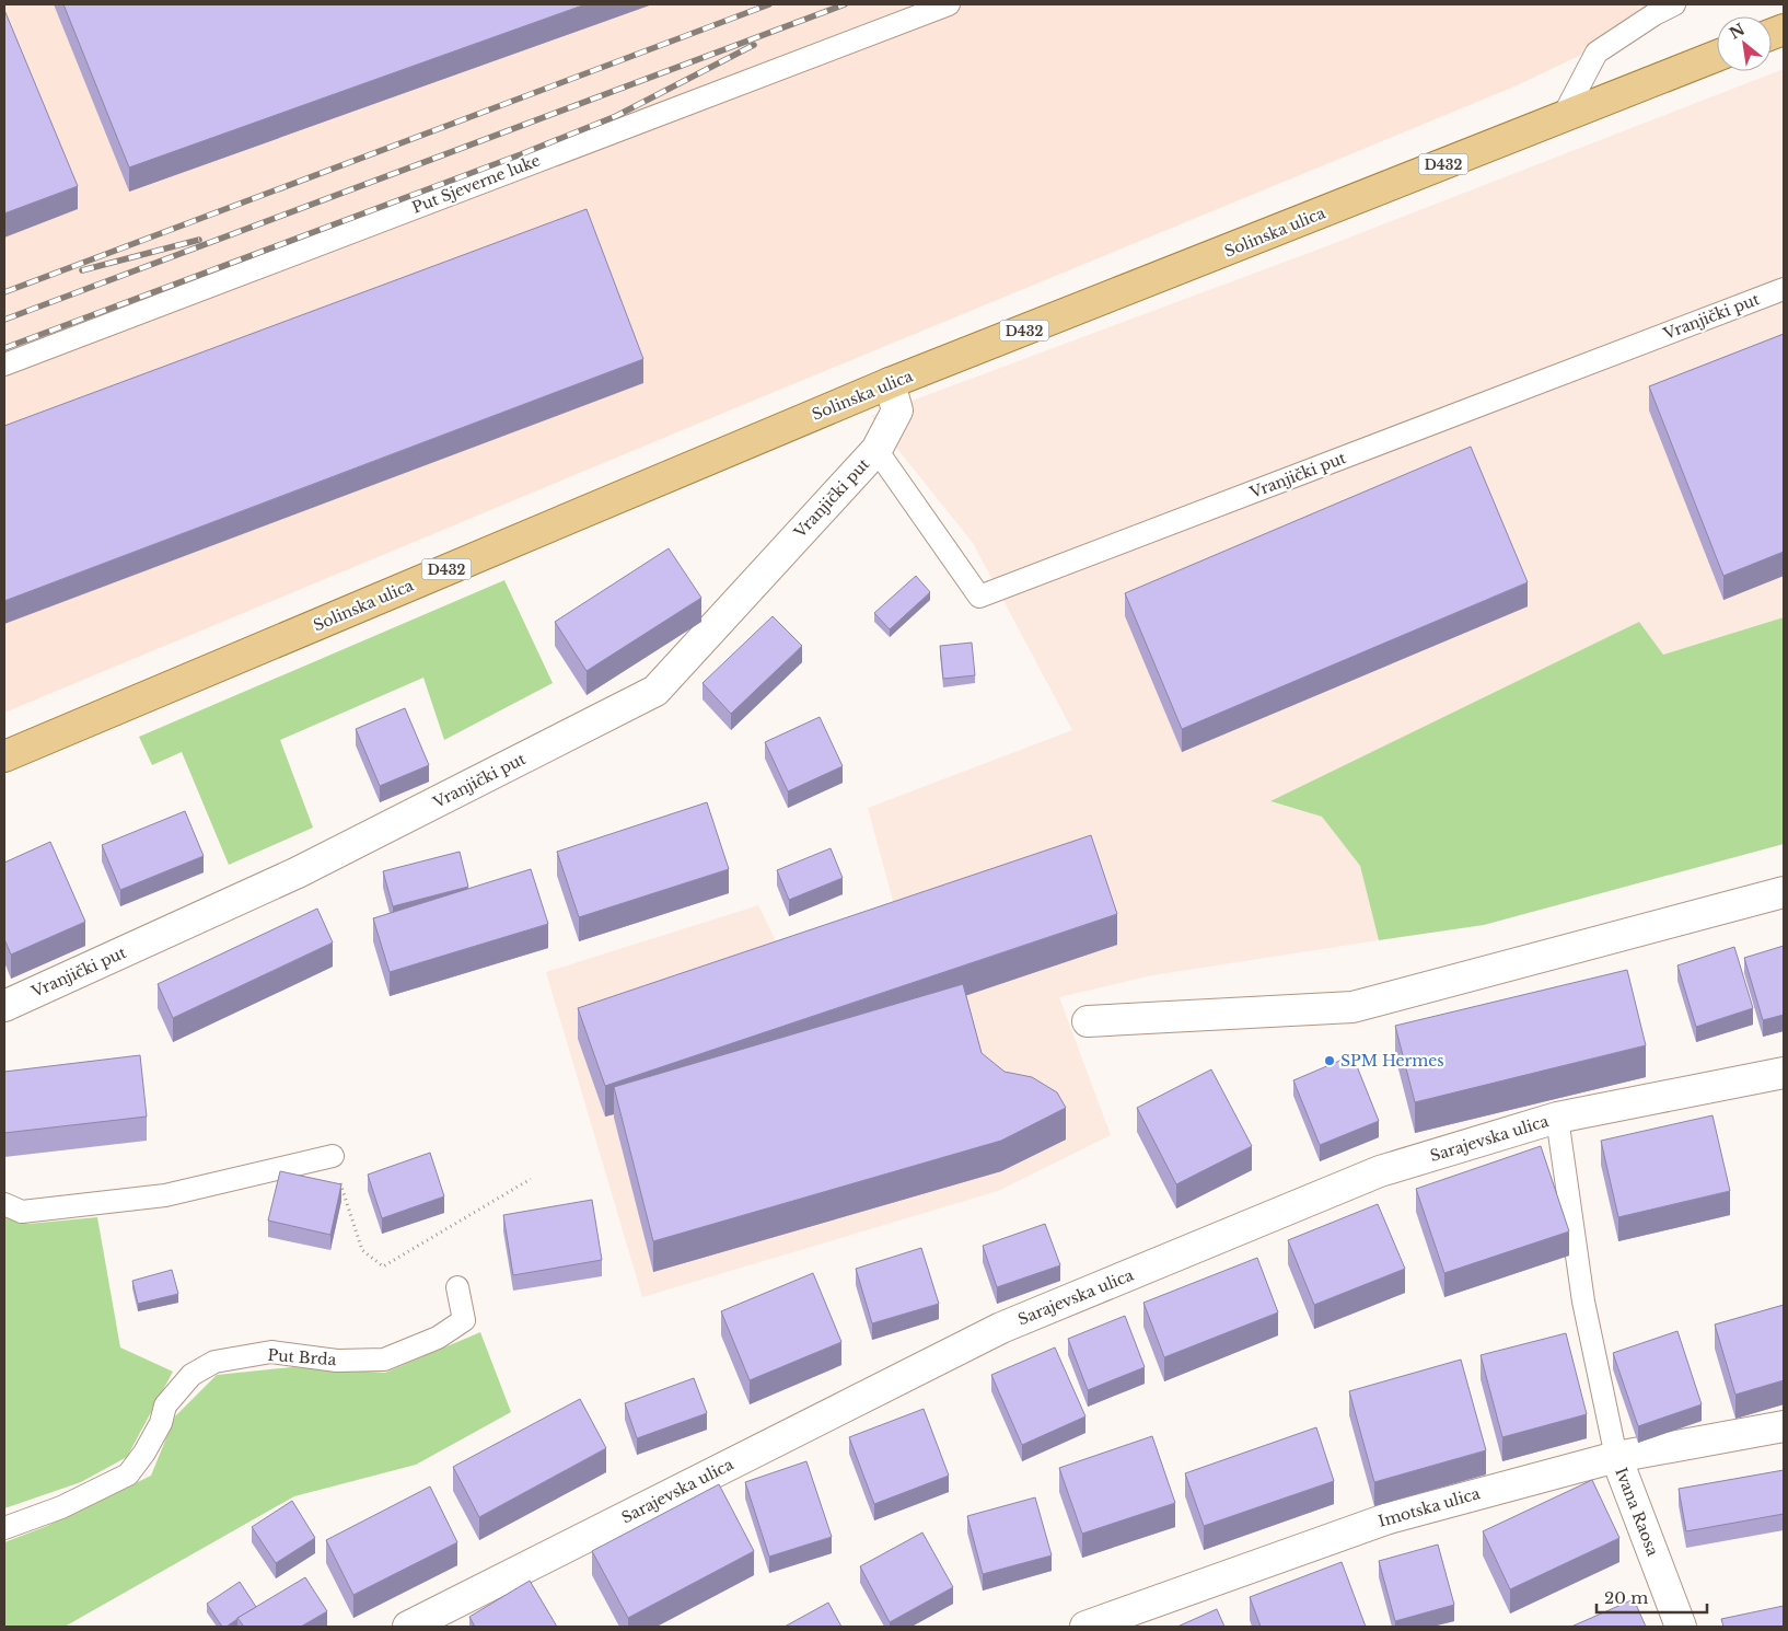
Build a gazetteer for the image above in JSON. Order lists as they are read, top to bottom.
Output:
{
  "streets": {
    "main road": ["D432", "Solinska ulica"],
    "street": [
      "Vranjički put",
      "Sarajevska ulica",
      "Imotska ulica",
      "Ivana Raosa"
    ],
    "lane": ["Put Sjeverne luke", "Put Brda"]
  },
  "crossings": [
    ["Solinska ulica", "Vranjički put"],
    ["Imotska ulica", "Ivana Raosa"]
  ],
  "places": ["SPM Hermes"],
  "scale_bar": "20 m",
  "north": "top left"
}
